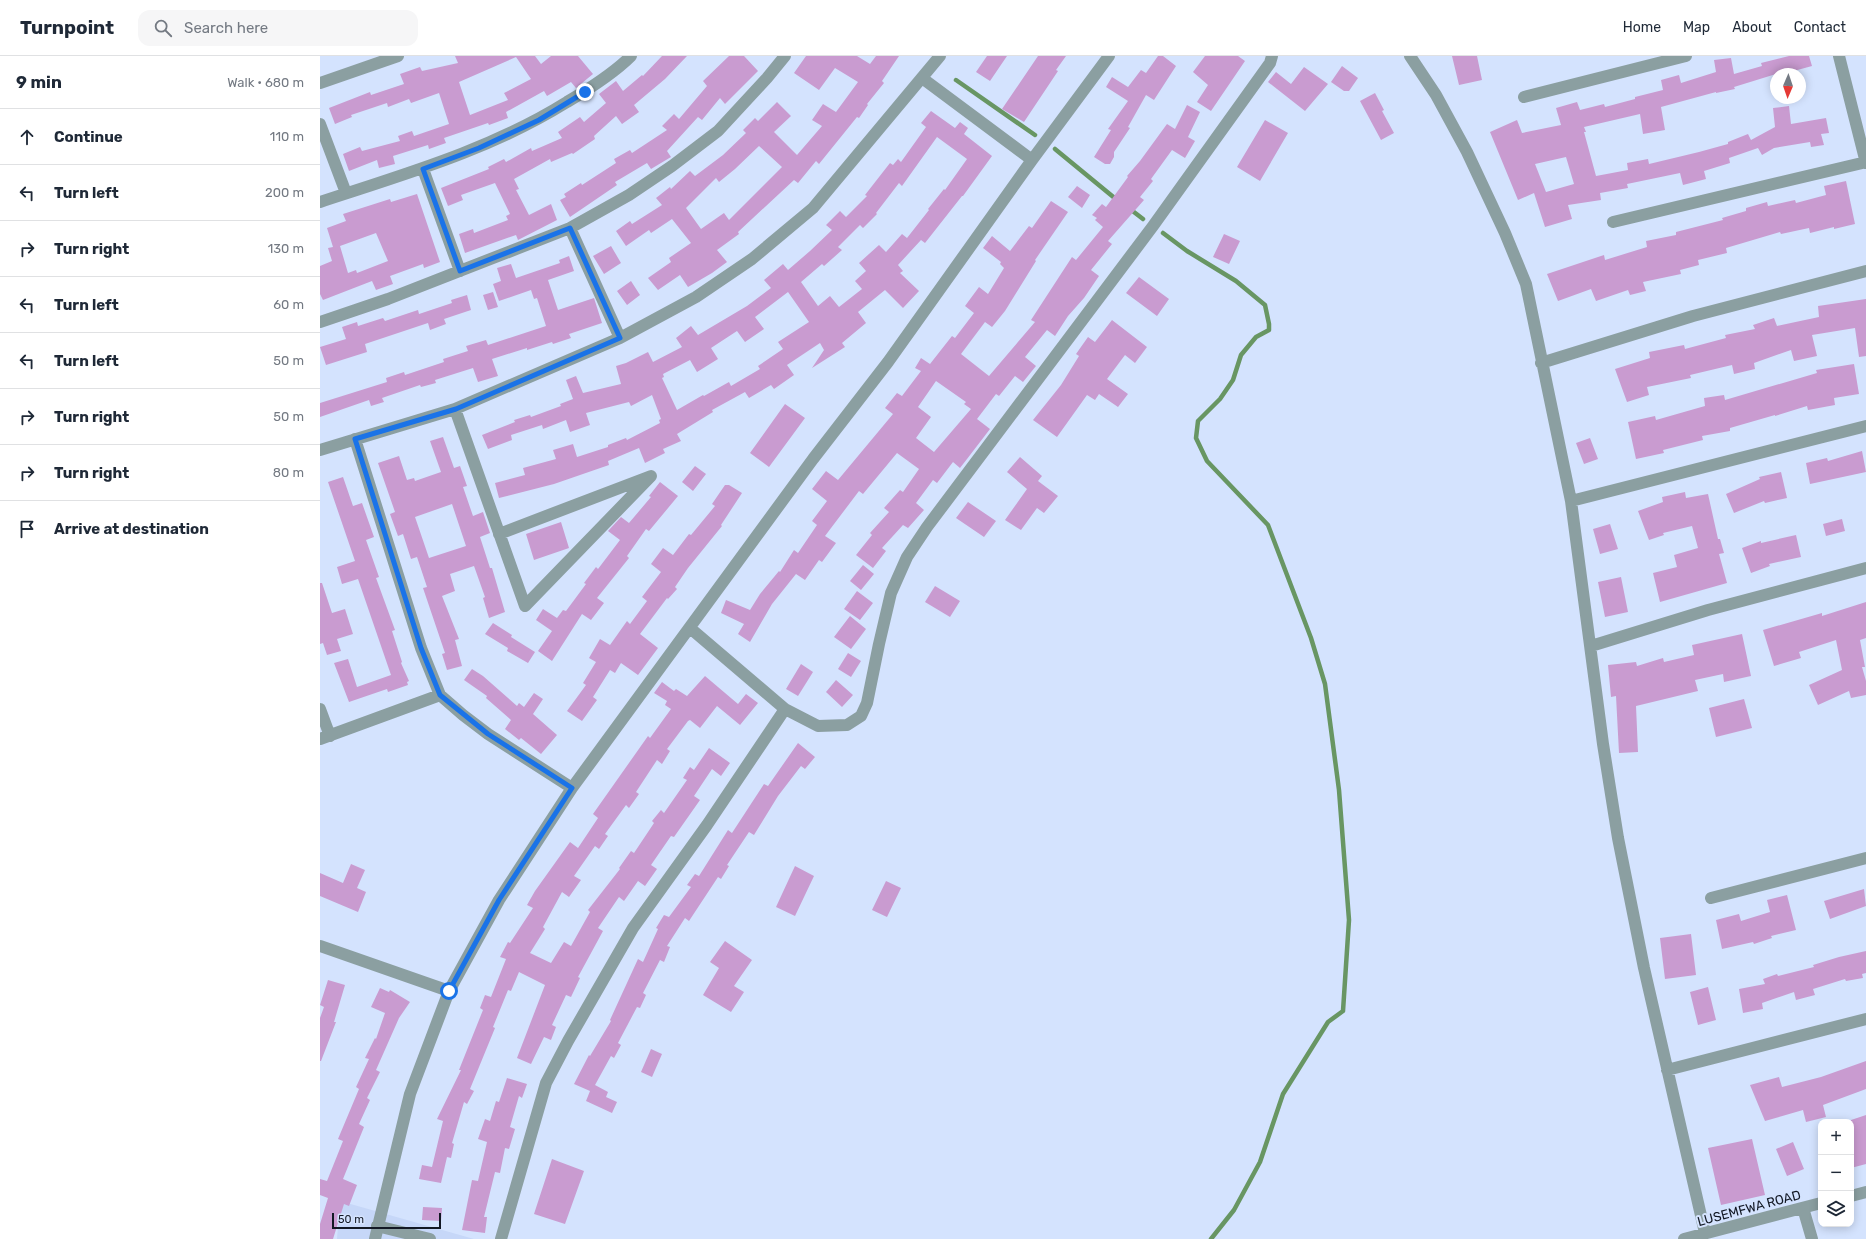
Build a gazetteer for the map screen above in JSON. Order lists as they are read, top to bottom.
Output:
{
  "streets": {
    "street": ["LUSEMFWA ROAD"]
  },
  "scale_bar": "50 m",
  "north": "bottom",
  "page": {
    "header": "Turnpoint",
    "search": "Search here",
    "nav": [
      "Home",
      "Map",
      "About",
      "Contact"
    ],
    "heading": ["9 min", "Walk · 680 m"],
    "list": [
      ["Continue", "110 m"],
      ["Turn left", "200 m"],
      ["Turn right", "130 m"],
      ["Turn left", "60 m"],
      ["Turn left", "50 m"],
      ["Turn right", "50 m"],
      ["Turn right", "80 m"],
      "Arrive at destination"
    ],
    "map_buttons": ["+", "−"],
    "scale": "50 m"
  }
}
